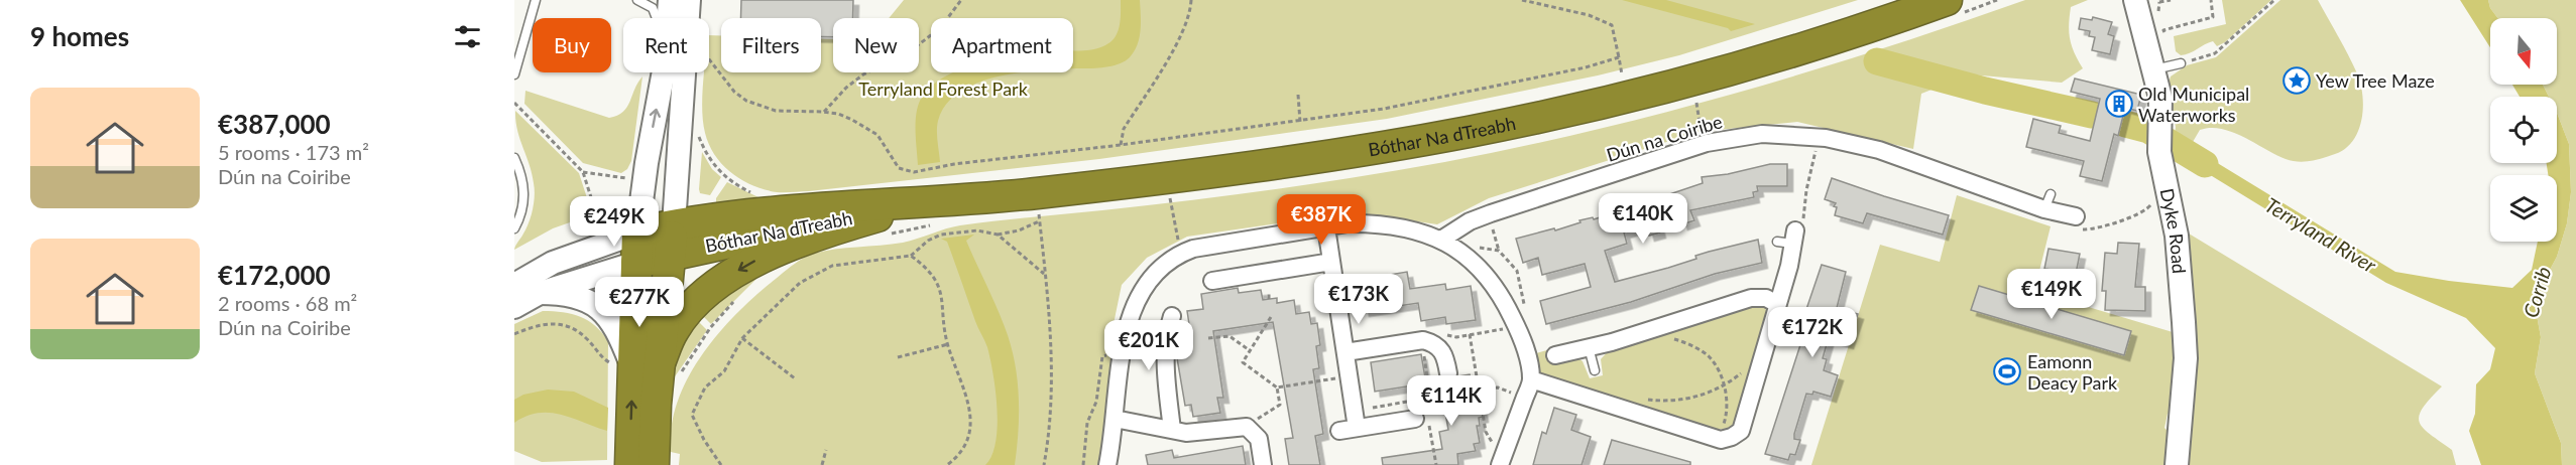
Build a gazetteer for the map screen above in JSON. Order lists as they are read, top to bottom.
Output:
{
  "streets": {
    "highway": ["Bóthar Na dTreabh"],
    "main road": ["Dyke Road"],
    "street": ["Dún na Coiribe"]
  },
  "water": ["Terryland River", "Corrib"],
  "parks": ["Terryland Forest Park"],
  "places": {
    "place": ["Yew Tree Maze"],
    "building": ["Old Municipal Waterworks"],
    "sports": ["Eamonn Deacy Park"]
  },
  "north": "bottom",
  "page": {
    "heading": "9 homes",
    "chip": [
      "Buy",
      "Rent",
      "Filters",
      "New",
      "Apartment"
    ],
    "list": [
      {
        "name": "€387,000",
        "note": "5 rooms · 173 m² · Dún na Coiribe"
      },
      {
        "name": "€172,000",
        "note": "2 rooms · 68 m² · Dún na Coiribe"
      }
    ],
    "price": [
      "€140K",
      "€387K",
      "€249K",
      "€149K",
      "€173K",
      "€277K",
      "€172K",
      "€201K",
      "€114K"
    ]
  }
}
